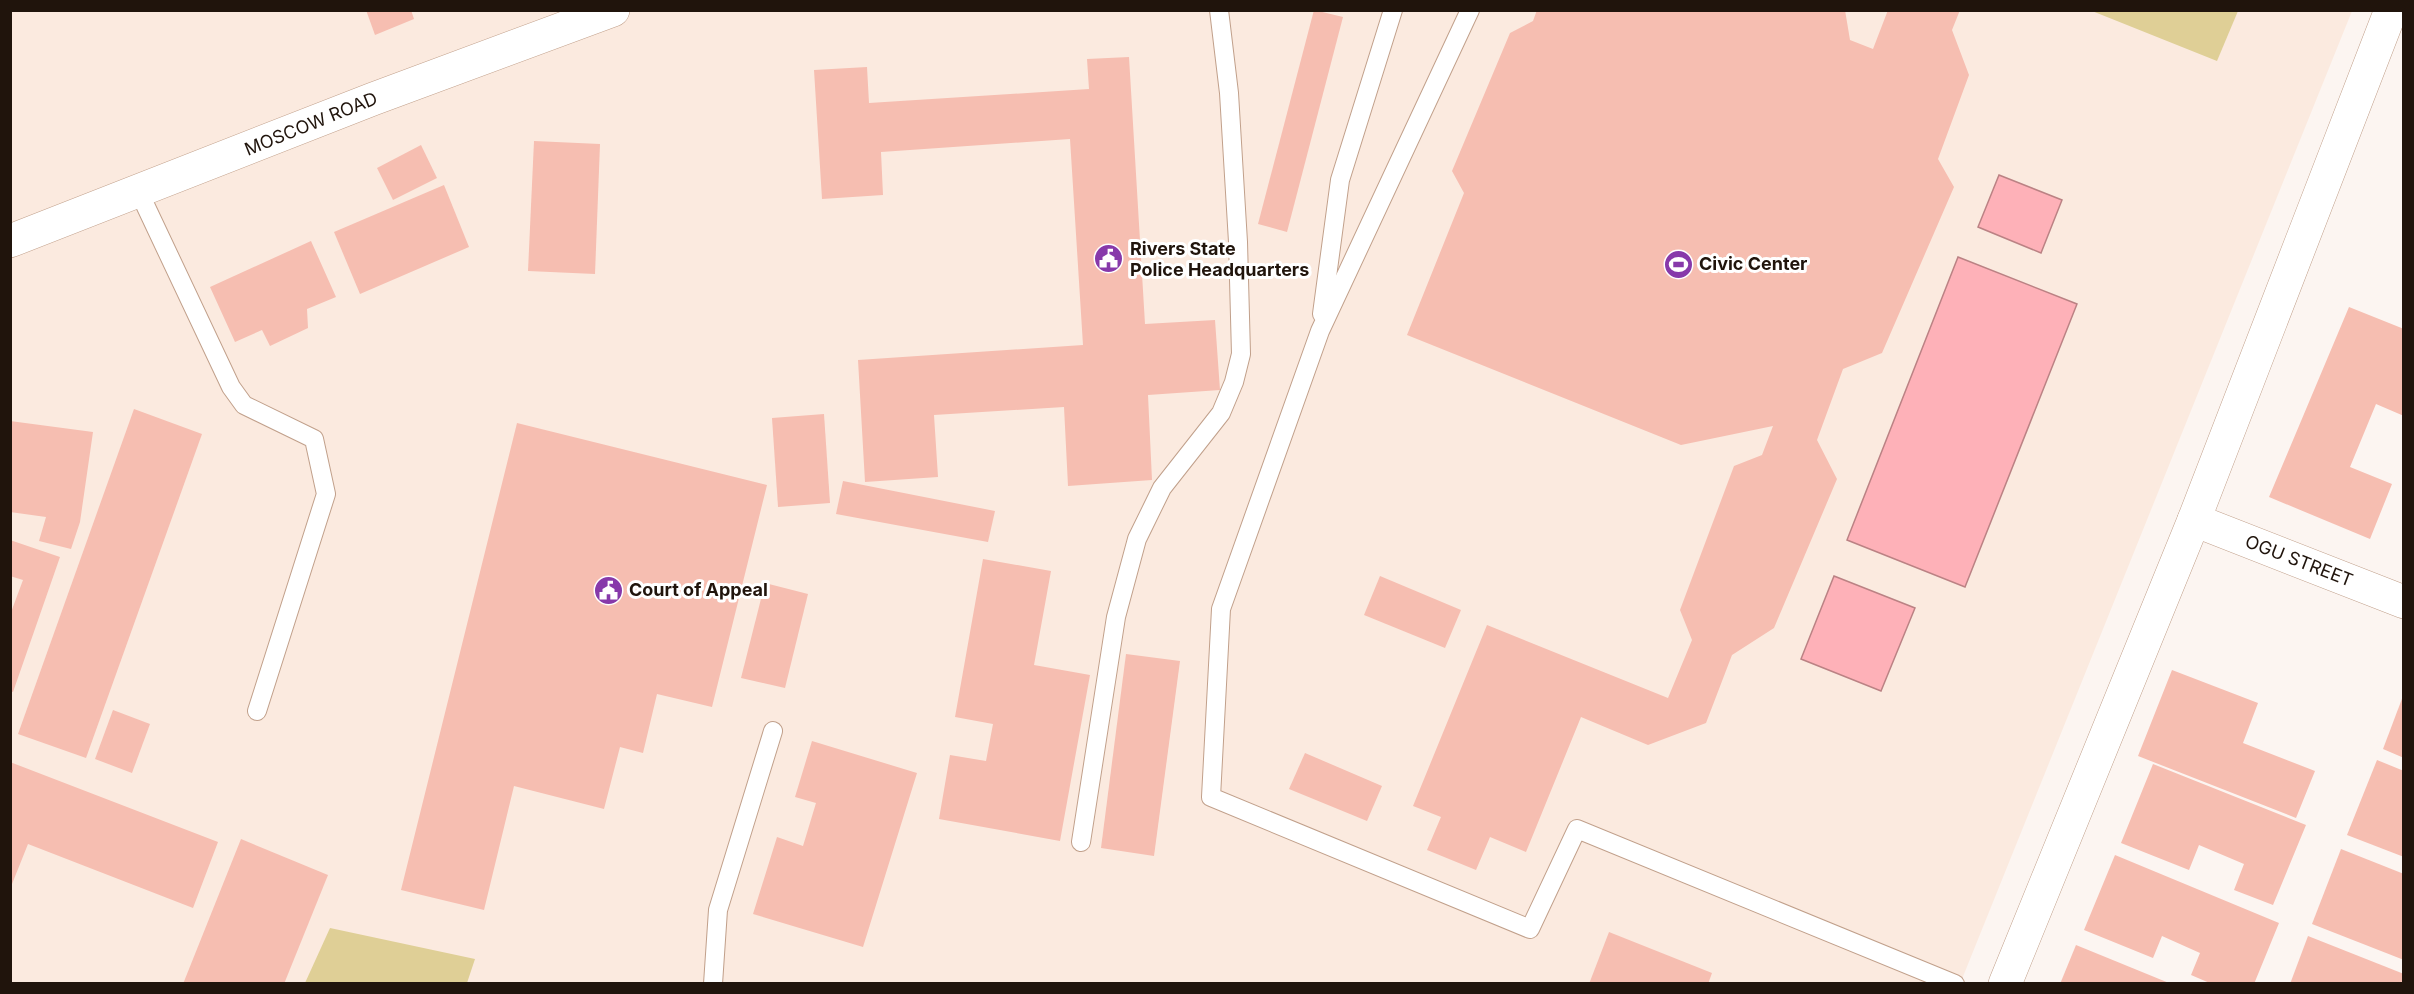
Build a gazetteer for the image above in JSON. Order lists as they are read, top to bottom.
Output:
{
  "streets": {
    "street": ["MOSCOW ROAD", "OGU STREET"]
  },
  "places": {
    "public building": ["Rivers State Police Headquarters", "Court of Appeal"],
    "sports": ["Civic Center"]
  }
}
